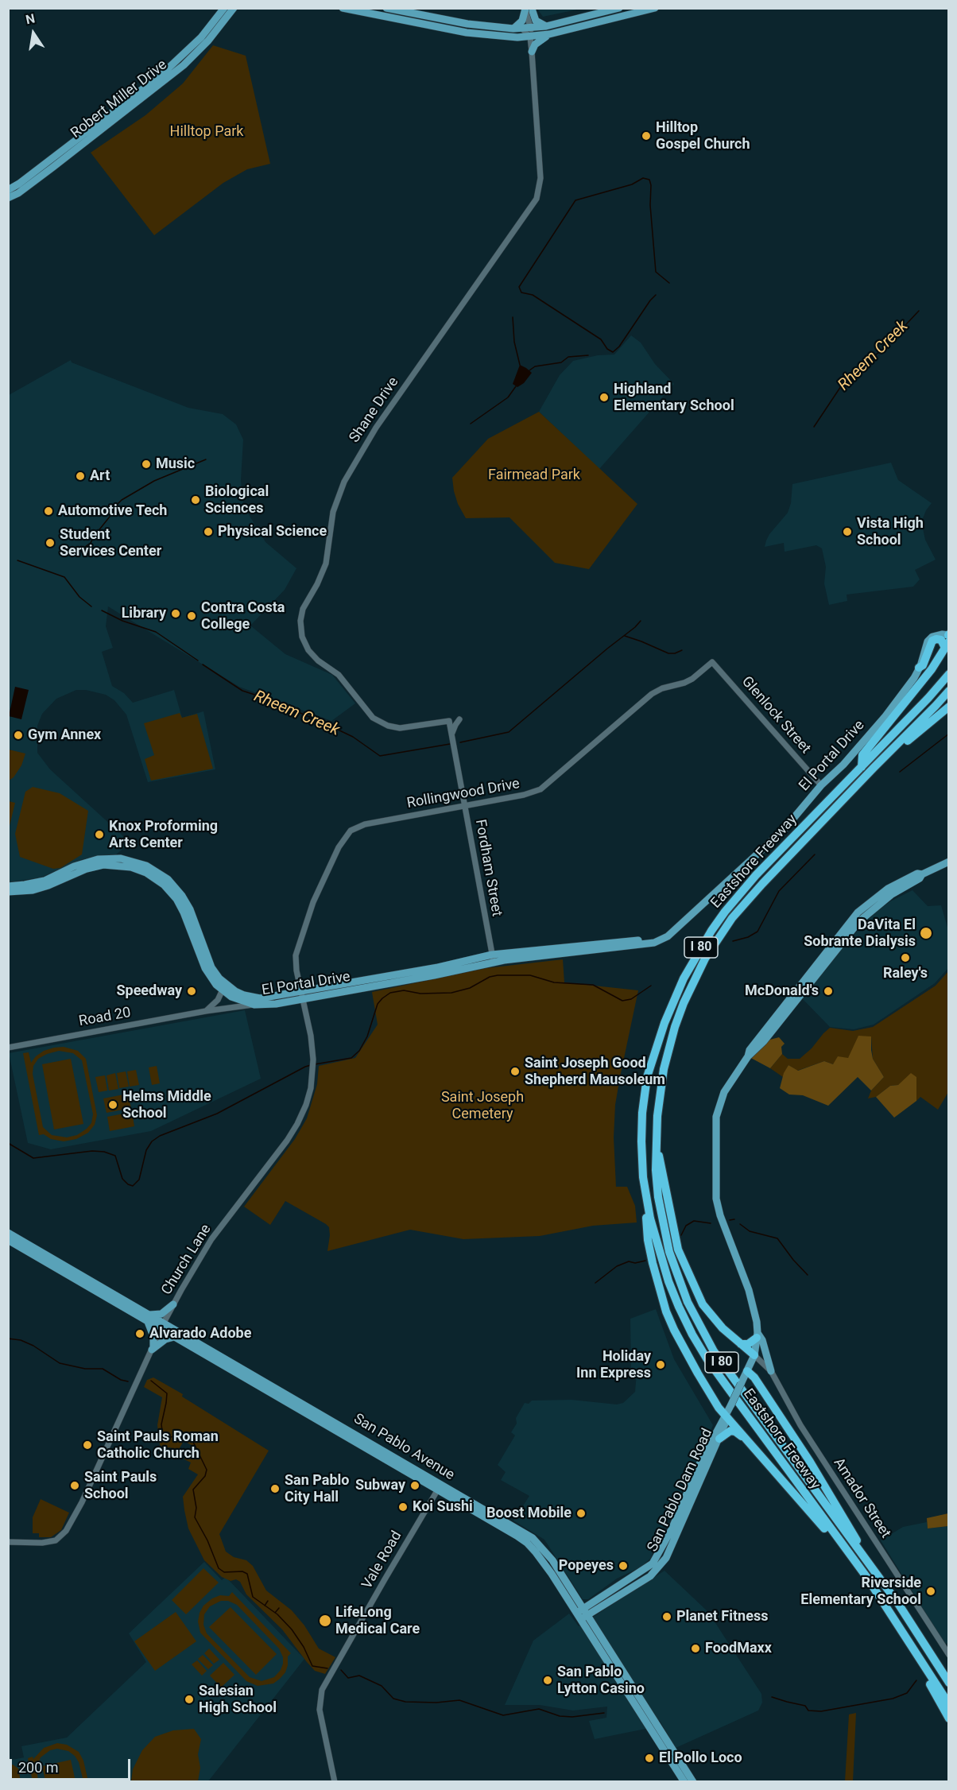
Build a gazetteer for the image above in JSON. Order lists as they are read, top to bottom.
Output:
{
  "streets": {
    "highway": ["Eastshore Freeway", "I 80"],
    "main road": [
      "Robert Miller Drive",
      "El Portal Drive",
      "San Pablo Avenue",
      "San Pablo Dam Road"
    ],
    "street": [
      "Shane Drive",
      "Glenlock Street",
      "Rollingwood Drive",
      "Fordham Street",
      "Road 20",
      "Church Lane",
      "Amador Street",
      "Vale Road"
    ]
  },
  "crossings": [
    ["Shane Drive", "Fordham Street"],
    ["Glenlock Street", "El Portal Drive"],
    ["Glenlock Street", "Rollingwood Drive"],
    ["El Portal Drive", "Rollingwood Drive"],
    ["El Portal Drive", "Fordham Street"],
    ["El Portal Drive", "Road 20"],
    ["El Portal Drive", "Church Lane"],
    ["Rollingwood Drive", "Fordham Street"],
    ["Rollingwood Drive", "Church Lane"],
    ["Church Lane", "San Pablo Avenue"],
    ["San Pablo Avenue", "San Pablo Dam Road"],
    ["San Pablo Avenue", "Vale Road"],
    ["San Pablo Dam Road", "Amador Street"]
  ],
  "water": ["Rheem Creek"],
  "parks": ["Hilltop Park", "Fairmead Park", "Saint Joseph Cemetery"],
  "places": [
    "Hilltop Gospel Church",
    "Highland Elementary School",
    "Music",
    "Art",
    "Biological Sciences",
    "Automotive Tech",
    "Physical Science",
    "Vista High School",
    "Student Services Center",
    "Library",
    "Contra Costa College",
    "Gym Annex",
    "Knox Proforming Arts Center",
    "DaVita El Sobrante Dialysis",
    "Raley's",
    "Speedway",
    "McDonald's",
    "Saint Joseph Good Shepherd Mausoleum",
    "Helms Middle School",
    "Alvarado Adobe",
    "Holiday Inn Express",
    "Saint Pauls Roman Catholic Church",
    "Saint Pauls School",
    "Subway",
    "San Pablo City Hall",
    "Koi Sushi",
    "Boost Mobile",
    "Popeyes",
    "Riverside Elementary School",
    "Planet Fitness",
    "LifeLong Medical Care",
    "FoodMaxx",
    "San Pablo Lytton Casino",
    "Salesian High School",
    "El Pollo Loco"
  ],
  "scale_bar": "200 m",
  "north": "top"
}
